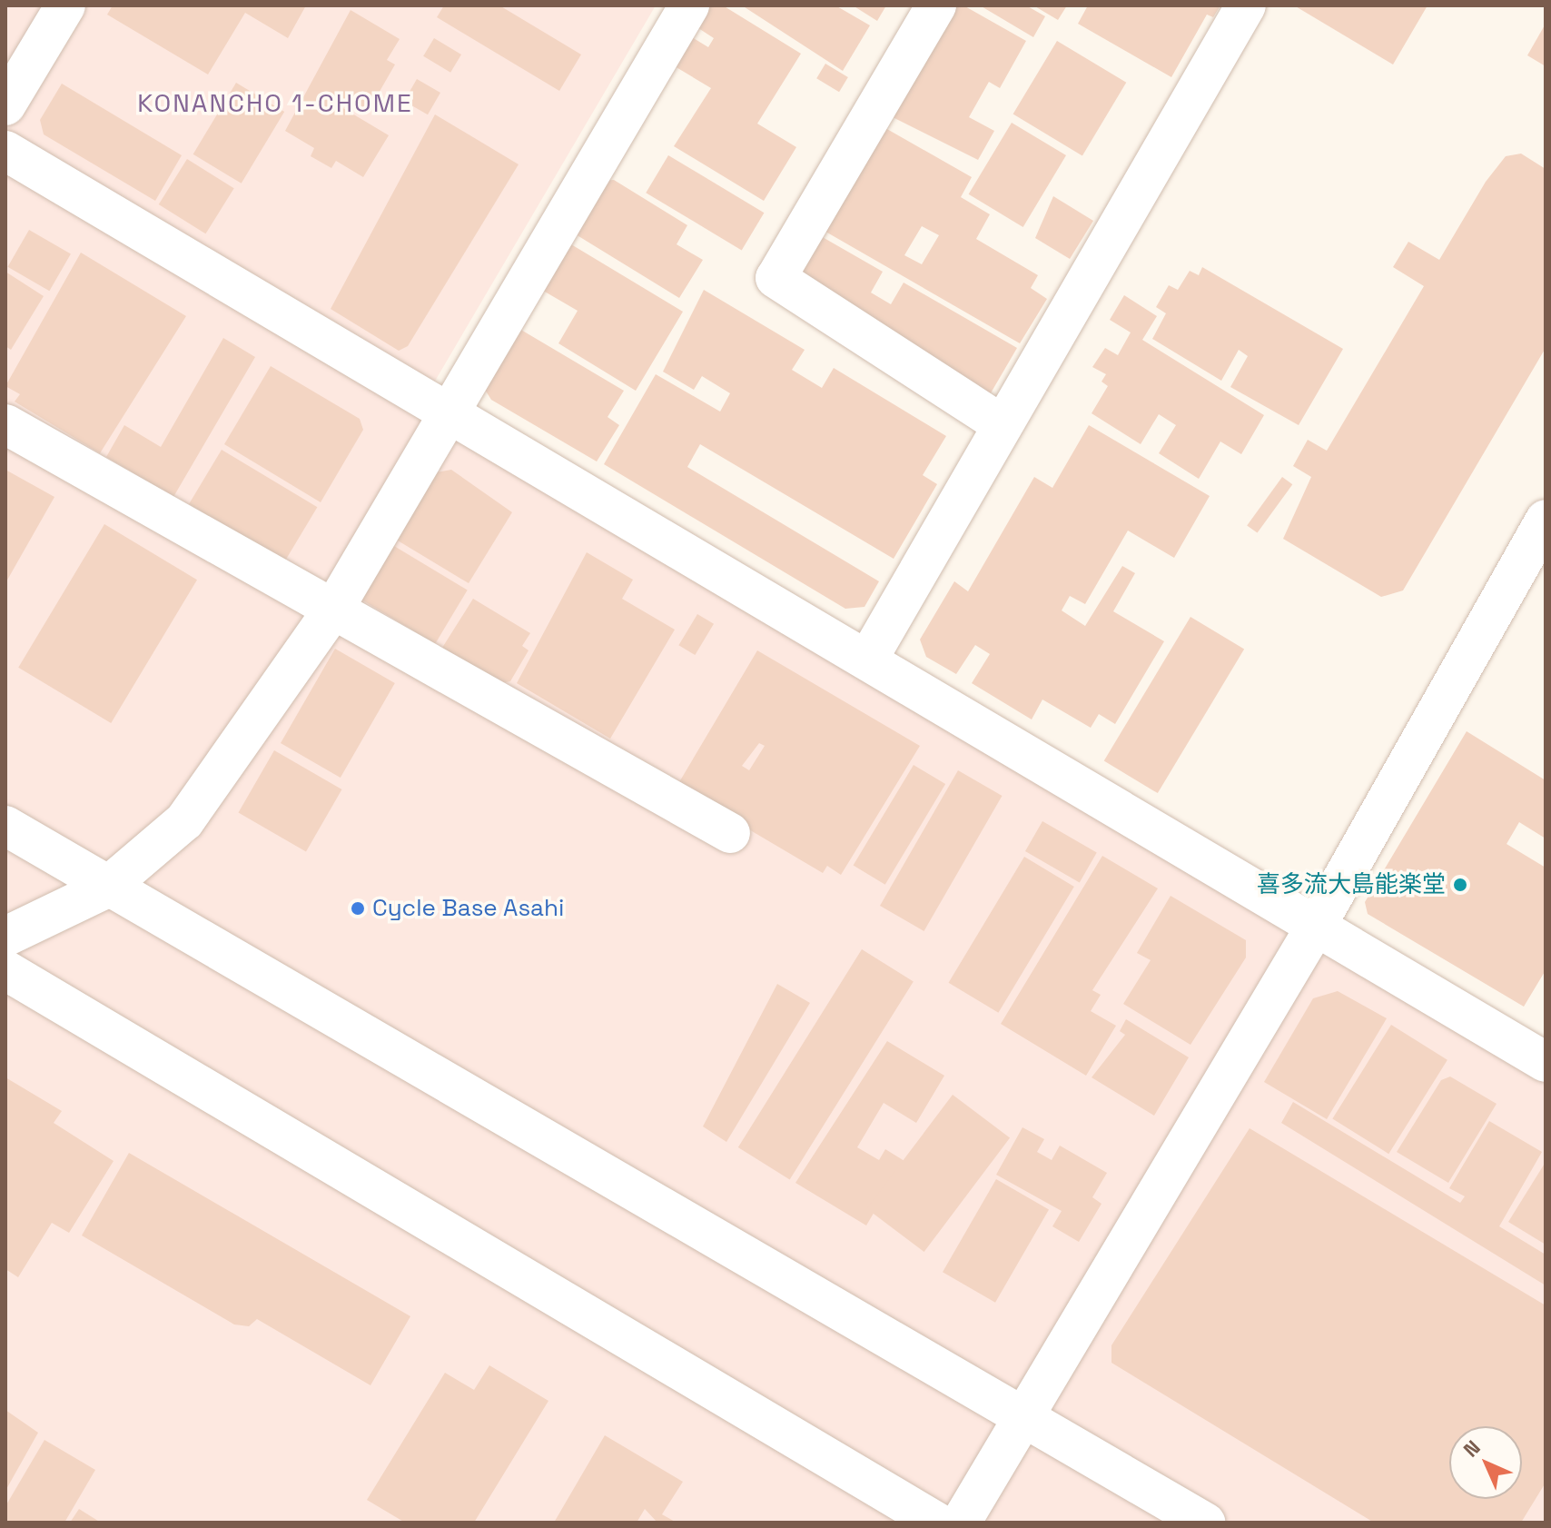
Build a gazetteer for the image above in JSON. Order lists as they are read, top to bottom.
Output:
{
  "districts": ["KONANCHO 1-CHOME"],
  "places": ["喜多流大島能楽堂", "Cycle Base Asahi"],
  "north": "top left"
}
